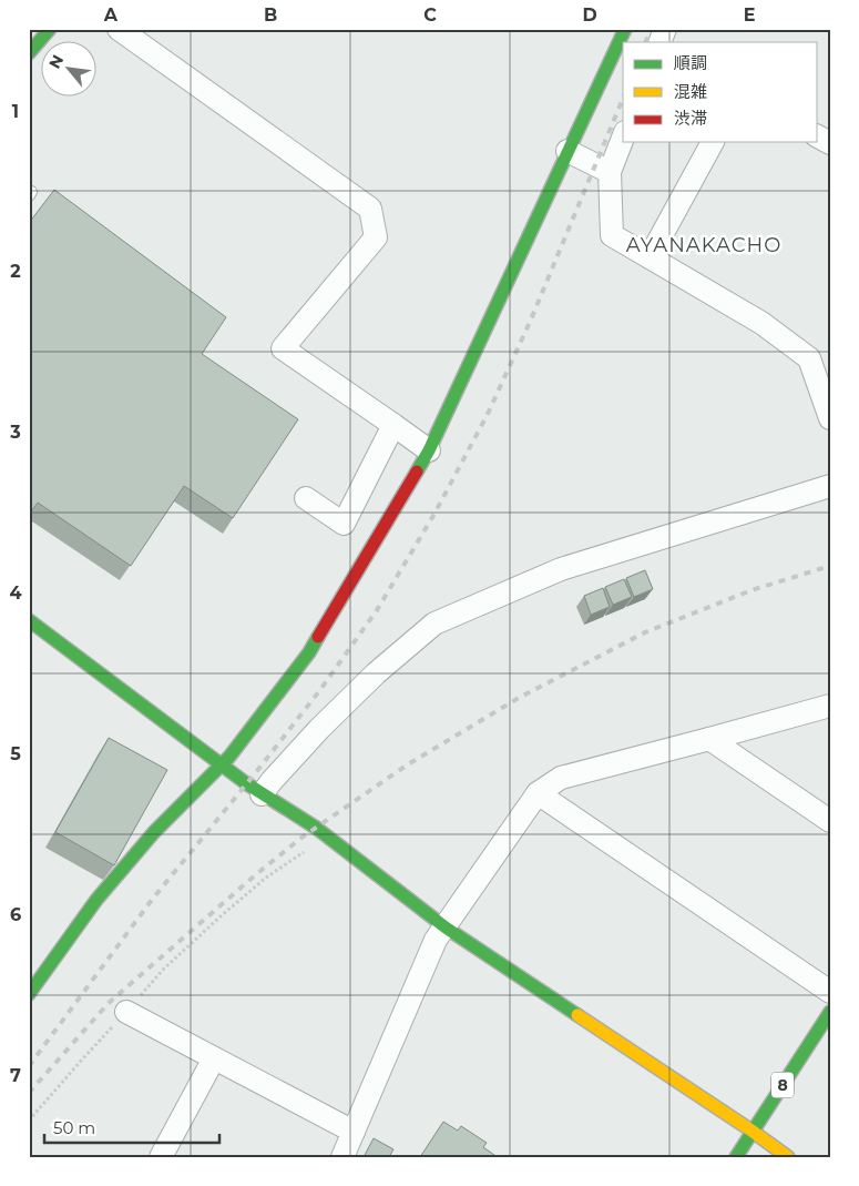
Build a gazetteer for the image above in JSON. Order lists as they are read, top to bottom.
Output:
{
  "streets": {
    "street": ["8"]
  },
  "districts": ["AYANAKACHO"],
  "legend": ["順調", "混雑", "渋滞"],
  "scale_bar": "50 m",
  "north": "top left",
  "grid": {
    "columns": [
      "A",
      "B",
      "C",
      "D",
      "E"
    ],
    "rows": [
      "1",
      "2",
      "3",
      "4",
      "5",
      "6",
      "7"
    ]
  }
}
